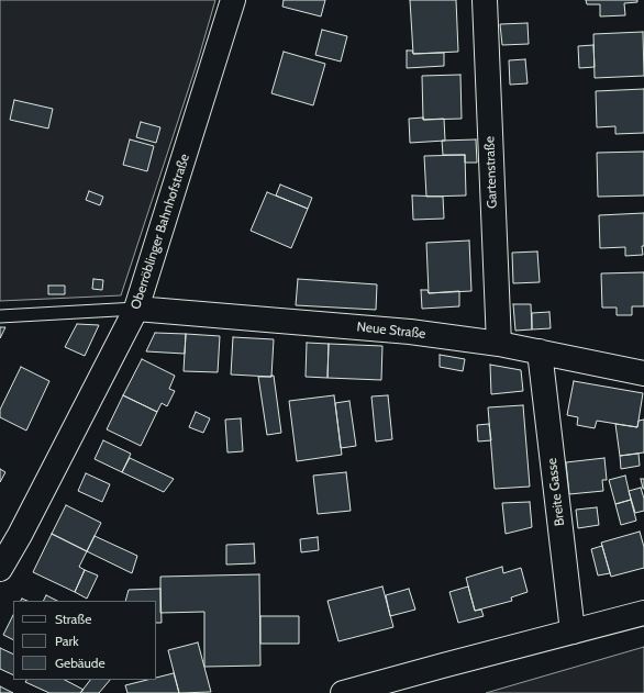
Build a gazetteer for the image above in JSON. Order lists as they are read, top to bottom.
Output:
{
  "streets": {
    "street": [
      "Gartenstraße",
      "Oberröblinger Bahnhofstraße",
      "Neue Straße",
      "Breite Gasse"
    ]
  },
  "crossings": [
    ["Gartenstraße", "Neue Straße"],
    ["Oberröblinger Bahnhofstraße", "Neue Straße"],
    ["Neue Straße", "Breite Gasse"]
  ],
  "legend": ["Straße", "Park", "Gebäude"]
}
